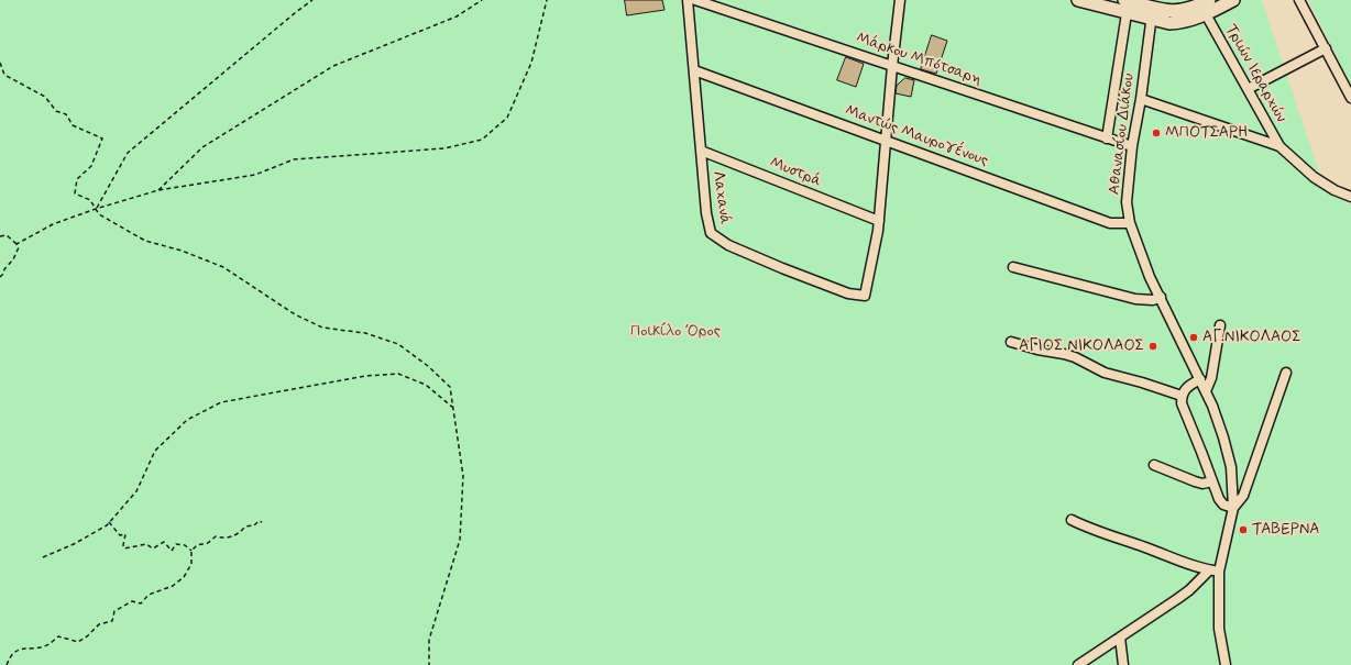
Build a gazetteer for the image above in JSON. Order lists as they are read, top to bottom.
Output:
{
  "streets": {
    "street": [
      "Μάρκου Μπότσαρη",
      "Τριών Ιεραρχών",
      "Αθανασίου Διάκου",
      "Μαντώς Μαυρογένους",
      "Μυστρά",
      "Λαχανά"
    ]
  },
  "crossings": [
    ["Μάρκου Μπότσαρη", "Αθανασίου Διάκου"],
    ["Αθανασίου Διάκου", "Μαντώς Μαυρογένους"],
    ["Μαντώς Μαυρογένους", "Λαχανά"],
    ["Μυστρά", "Λαχανά"]
  ],
  "parks": ["Ποικίλο Όρος"],
  "places": [
    "ΜΠΟΤΣΑΡΗ",
    "ΑΓ.ΝΙΚΟΛΑΟΣ",
    "ΑΓΙΟΣ ΝΙΚΟΛΑΟΣ",
    "ΤΑΒΕΡΝΑ"
  ]
}
